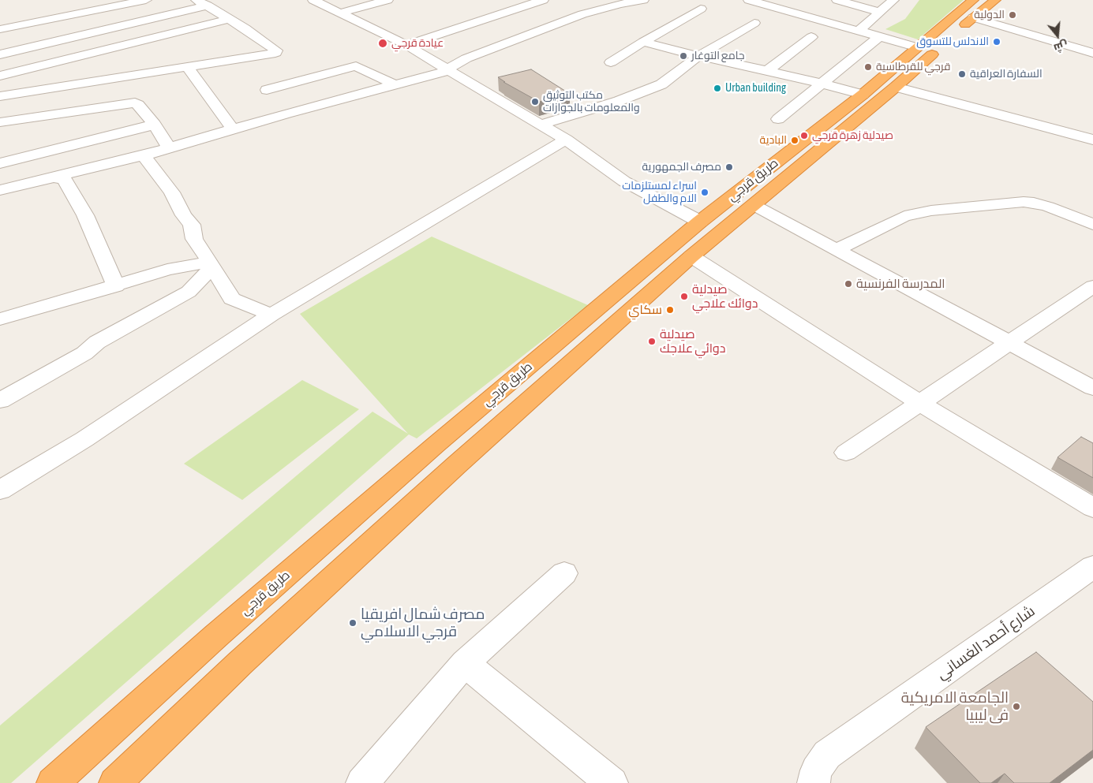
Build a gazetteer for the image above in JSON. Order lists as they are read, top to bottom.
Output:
{
  "streets": {
    "highway": ["طريق قرجي"],
    "street": ["شارع أحمد الغساني"]
  },
  "places": [
    "الدولية",
    "الاندلس للتسوق",
    "عيادة قرجي",
    "جامع التوغار",
    "قرجي للقرطاسية",
    "السفارة العراقية",
    "Urban building",
    "مكتب التوثيق والمعلومات بالجوازات",
    "صيدلية زهرة قرجي",
    "البادية",
    "مصرف الجمهورية",
    "اسراء لمستلزمات الام والطفل",
    "المدرسة الفرنسية",
    "صيدلية دوائك علاجي",
    "سكاي",
    "صيدلية دوائي علاجك",
    "مصرف شمال افريقيا قرجي الاسلامي",
    "الجامعة الامريكية فى ليبيا"
  ],
  "north": "bottom"
}
